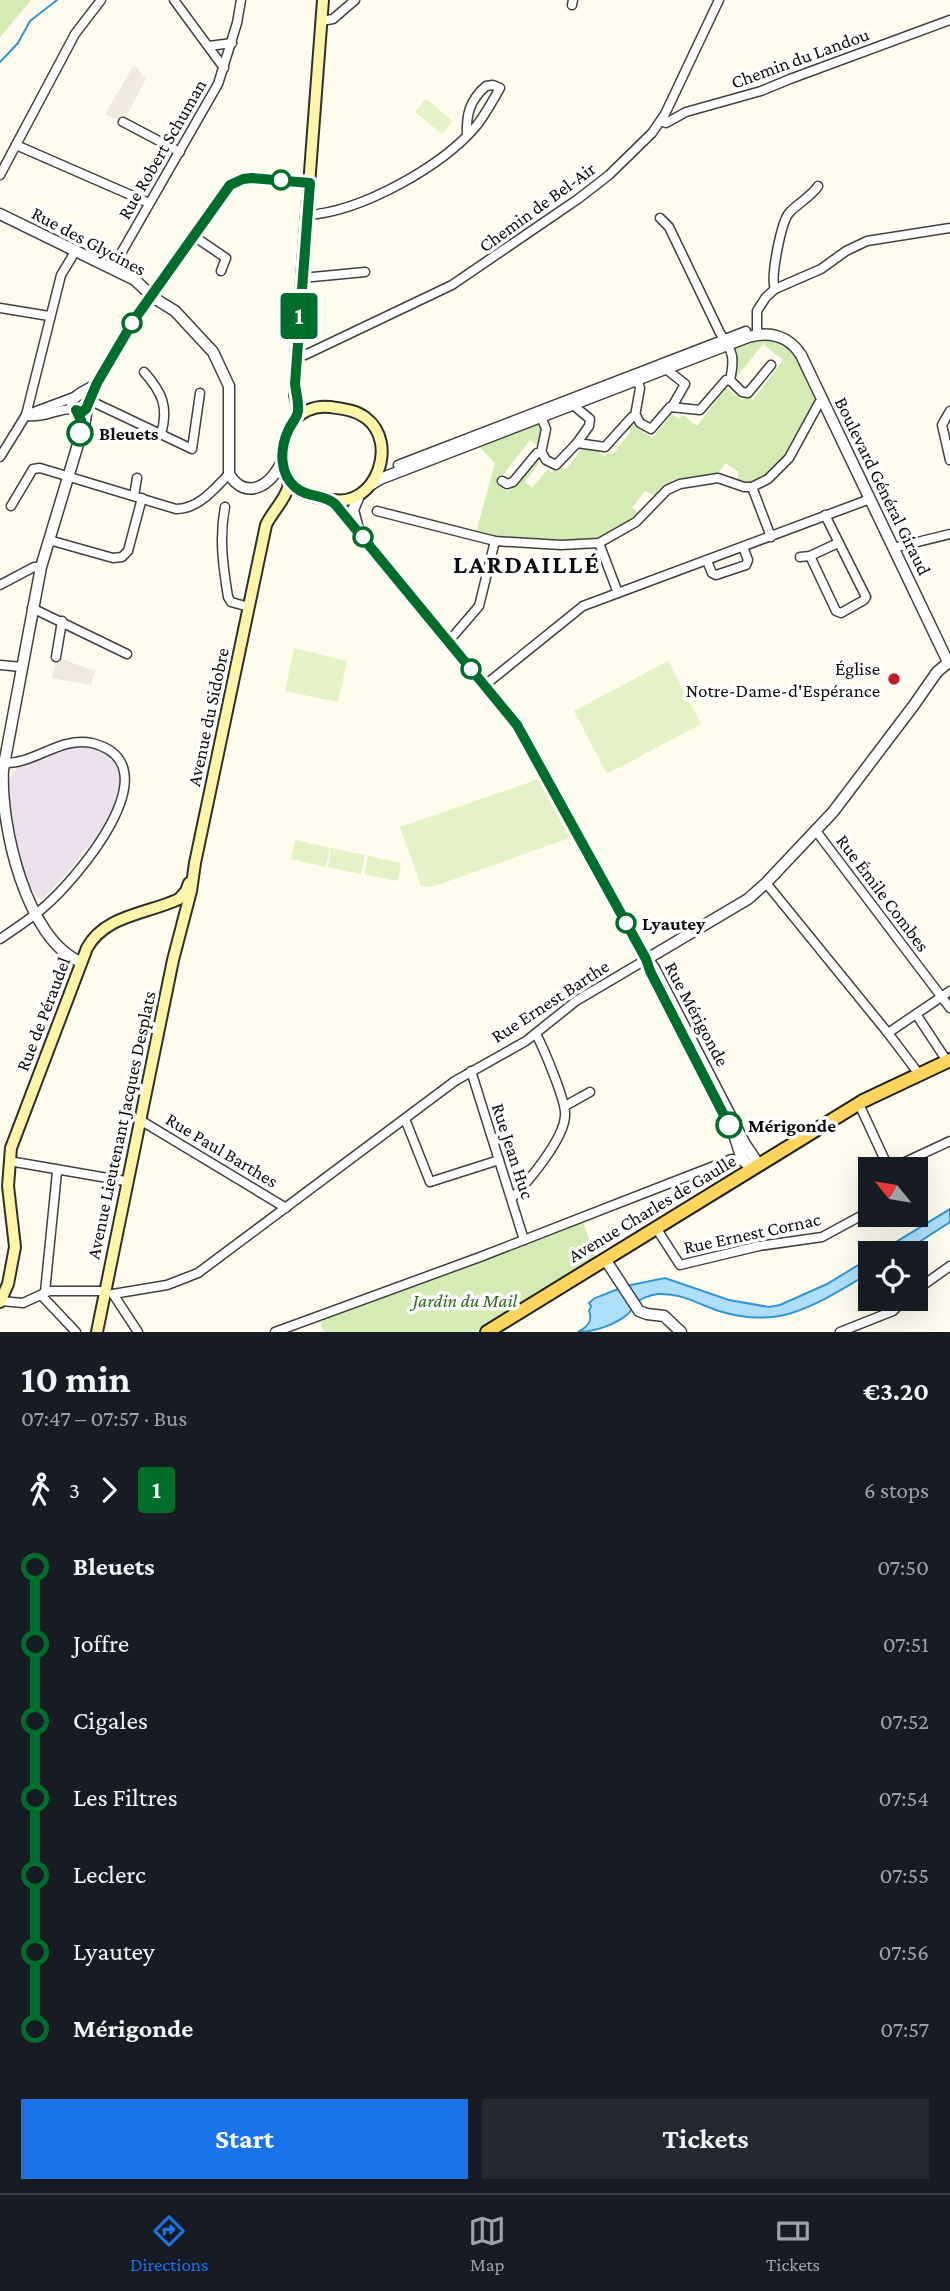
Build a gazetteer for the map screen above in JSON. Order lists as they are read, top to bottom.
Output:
{
  "streets": {
    "main road": [
      "Avenue du Sidobre",
      "Rue de Péraudel",
      "Avenue Lieutenant Jacques Desplats",
      "Avenue Charles de Gaulle"
    ],
    "street": [
      "Chemin du Landou",
      "Rue Robert Schuman",
      "Chemin de Bel-Air",
      "Rue des Glycines",
      "Boulevard Général Giraud",
      "Rue Émile Combes",
      "Rue Ernest Barthe",
      "Rue Mérigonde",
      "Rue Paul Barthes",
      "Rue Jean Huc",
      "Rue Ernest Cornac"
    ]
  },
  "crossings": [
    ["Chemin du Landou", "Chemin de Bel-Air"],
    ["Rue Robert Schuman", "Rue des Glycines"],
    ["Boulevard Général Giraud", "Rue Ernest Barthe"],
    ["Avenue du Sidobre", "Avenue Lieutenant Jacques Desplats"],
    ["Rue Émile Combes", "Rue Ernest Barthe"],
    ["Rue Ernest Barthe", "Rue de Péraudel"],
    ["Rue Ernest Barthe", "Rue Mérigonde"],
    ["Rue Ernest Barthe", "Rue Paul Barthes"],
    ["Rue Ernest Barthe", "Rue Jean Huc"],
    ["Rue Mérigonde", "Avenue Charles de Gaulle"],
    ["Avenue Lieutenant Jacques Desplats", "Rue Paul Barthes"],
    ["Rue Jean Huc", "Avenue Charles de Gaulle"],
    ["Avenue Charles de Gaulle", "Rue Ernest Cornac"]
  ],
  "districts": ["LARDAILLÉ"],
  "parks": ["Jardin du Mail"],
  "places": [
    "Bleuets",
    "Église Notre-Dame-d'Espérance",
    "Lyautey",
    "Mérigonde"
  ],
  "lines": ["bus line 1"],
  "north": "top left",
  "page": {
    "on_map": "1",
    "heading": ["10 min", "07:47 – 07:57 · Bus", "€3.20"],
    "legs": ["3", "1", "6 stops"],
    "list": [
      {
        "name": "Bleuets",
        "value": "07:50"
      },
      {
        "name": "Joffre",
        "value": "07:51"
      },
      {
        "name": "Cigales",
        "value": "07:52"
      },
      {
        "name": "Les Filtres",
        "value": "07:54"
      },
      {
        "name": "Leclerc",
        "value": "07:55"
      },
      {
        "name": "Lyautey",
        "value": "07:56"
      },
      {
        "name": "Mérigonde",
        "value": "07:57"
      }
    ],
    "buttons": ["Start", "Tickets"],
    "tabs": ["Directions", "Map", "Tickets"]
  }
}
